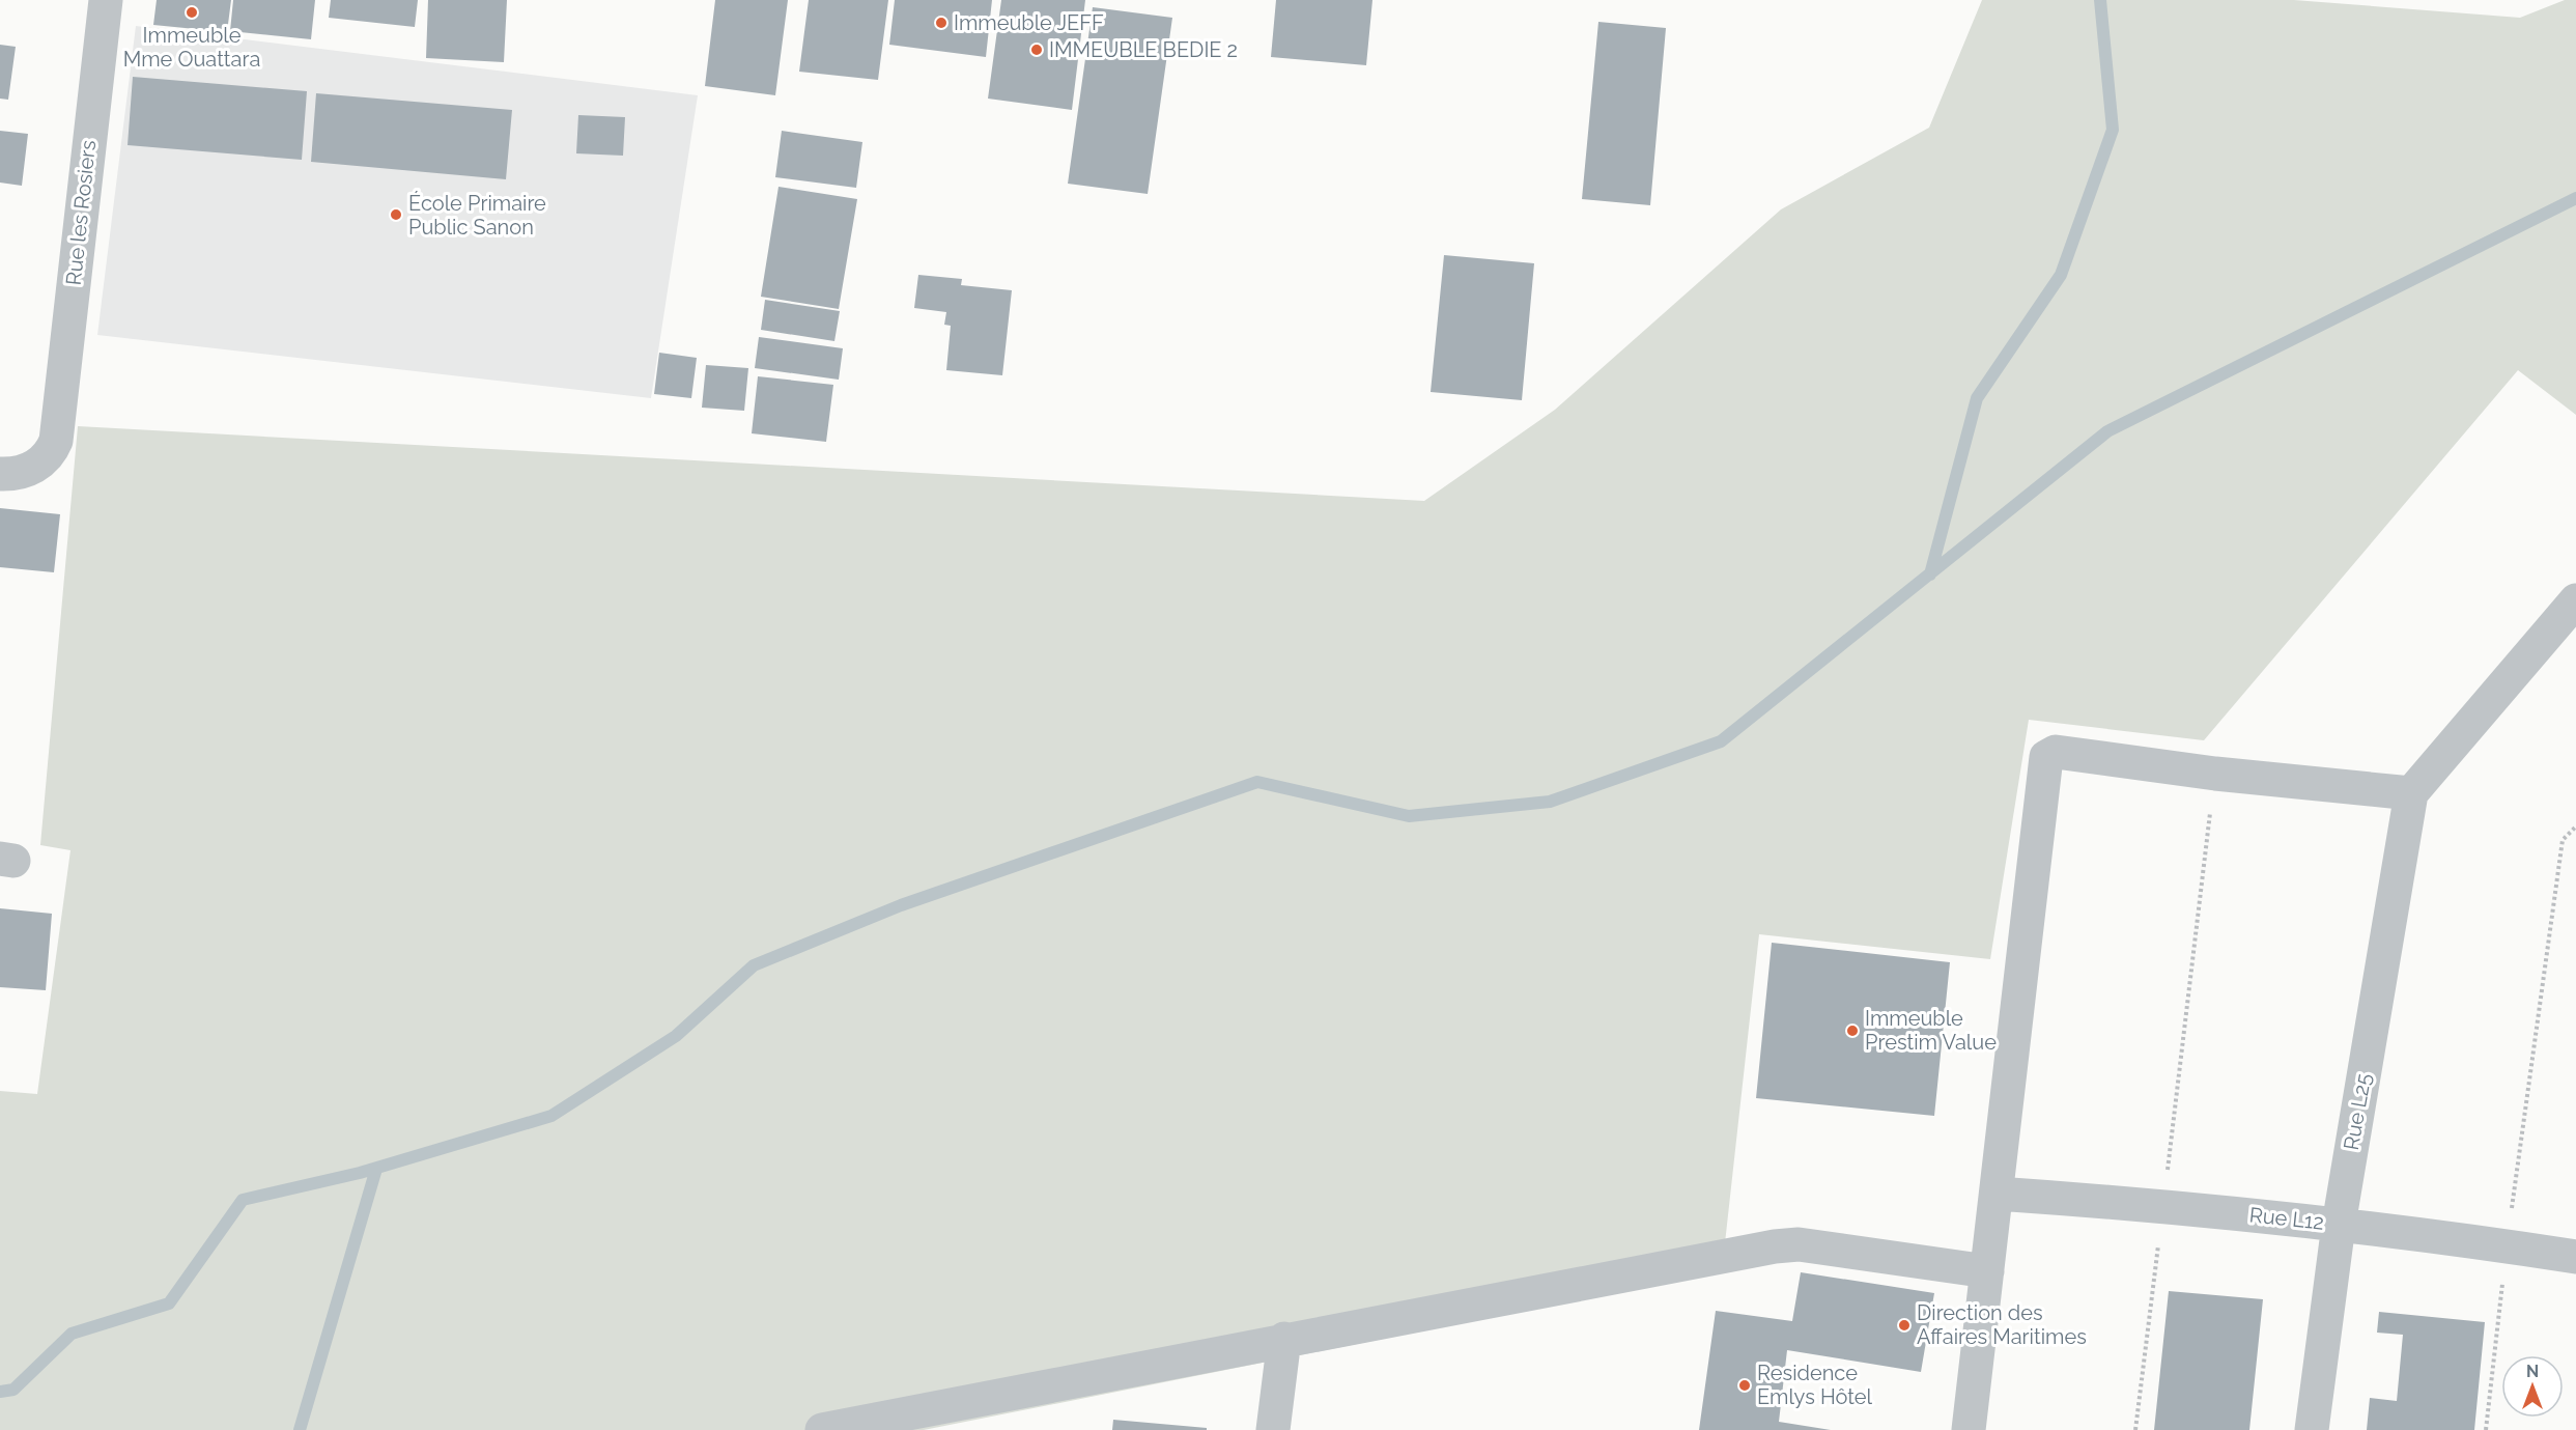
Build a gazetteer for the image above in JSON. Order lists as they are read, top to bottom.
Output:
{
  "streets": {
    "street": ["Rue les Rosiers", "Rue L25", "Rue L12"]
  },
  "crossings": [
    ["Rue L25", "Rue L12"]
  ],
  "places": [
    "Immeuble Mme Ouattara",
    "Immeuble JEFF",
    "IMMEUBLE BEDIE 2",
    "École Primaire Public Sanon",
    "Immeuble Prestim Value",
    "Direction des Affaires Maritimes",
    "Residence Emlys Hôtel"
  ],
  "north": "top"
}
